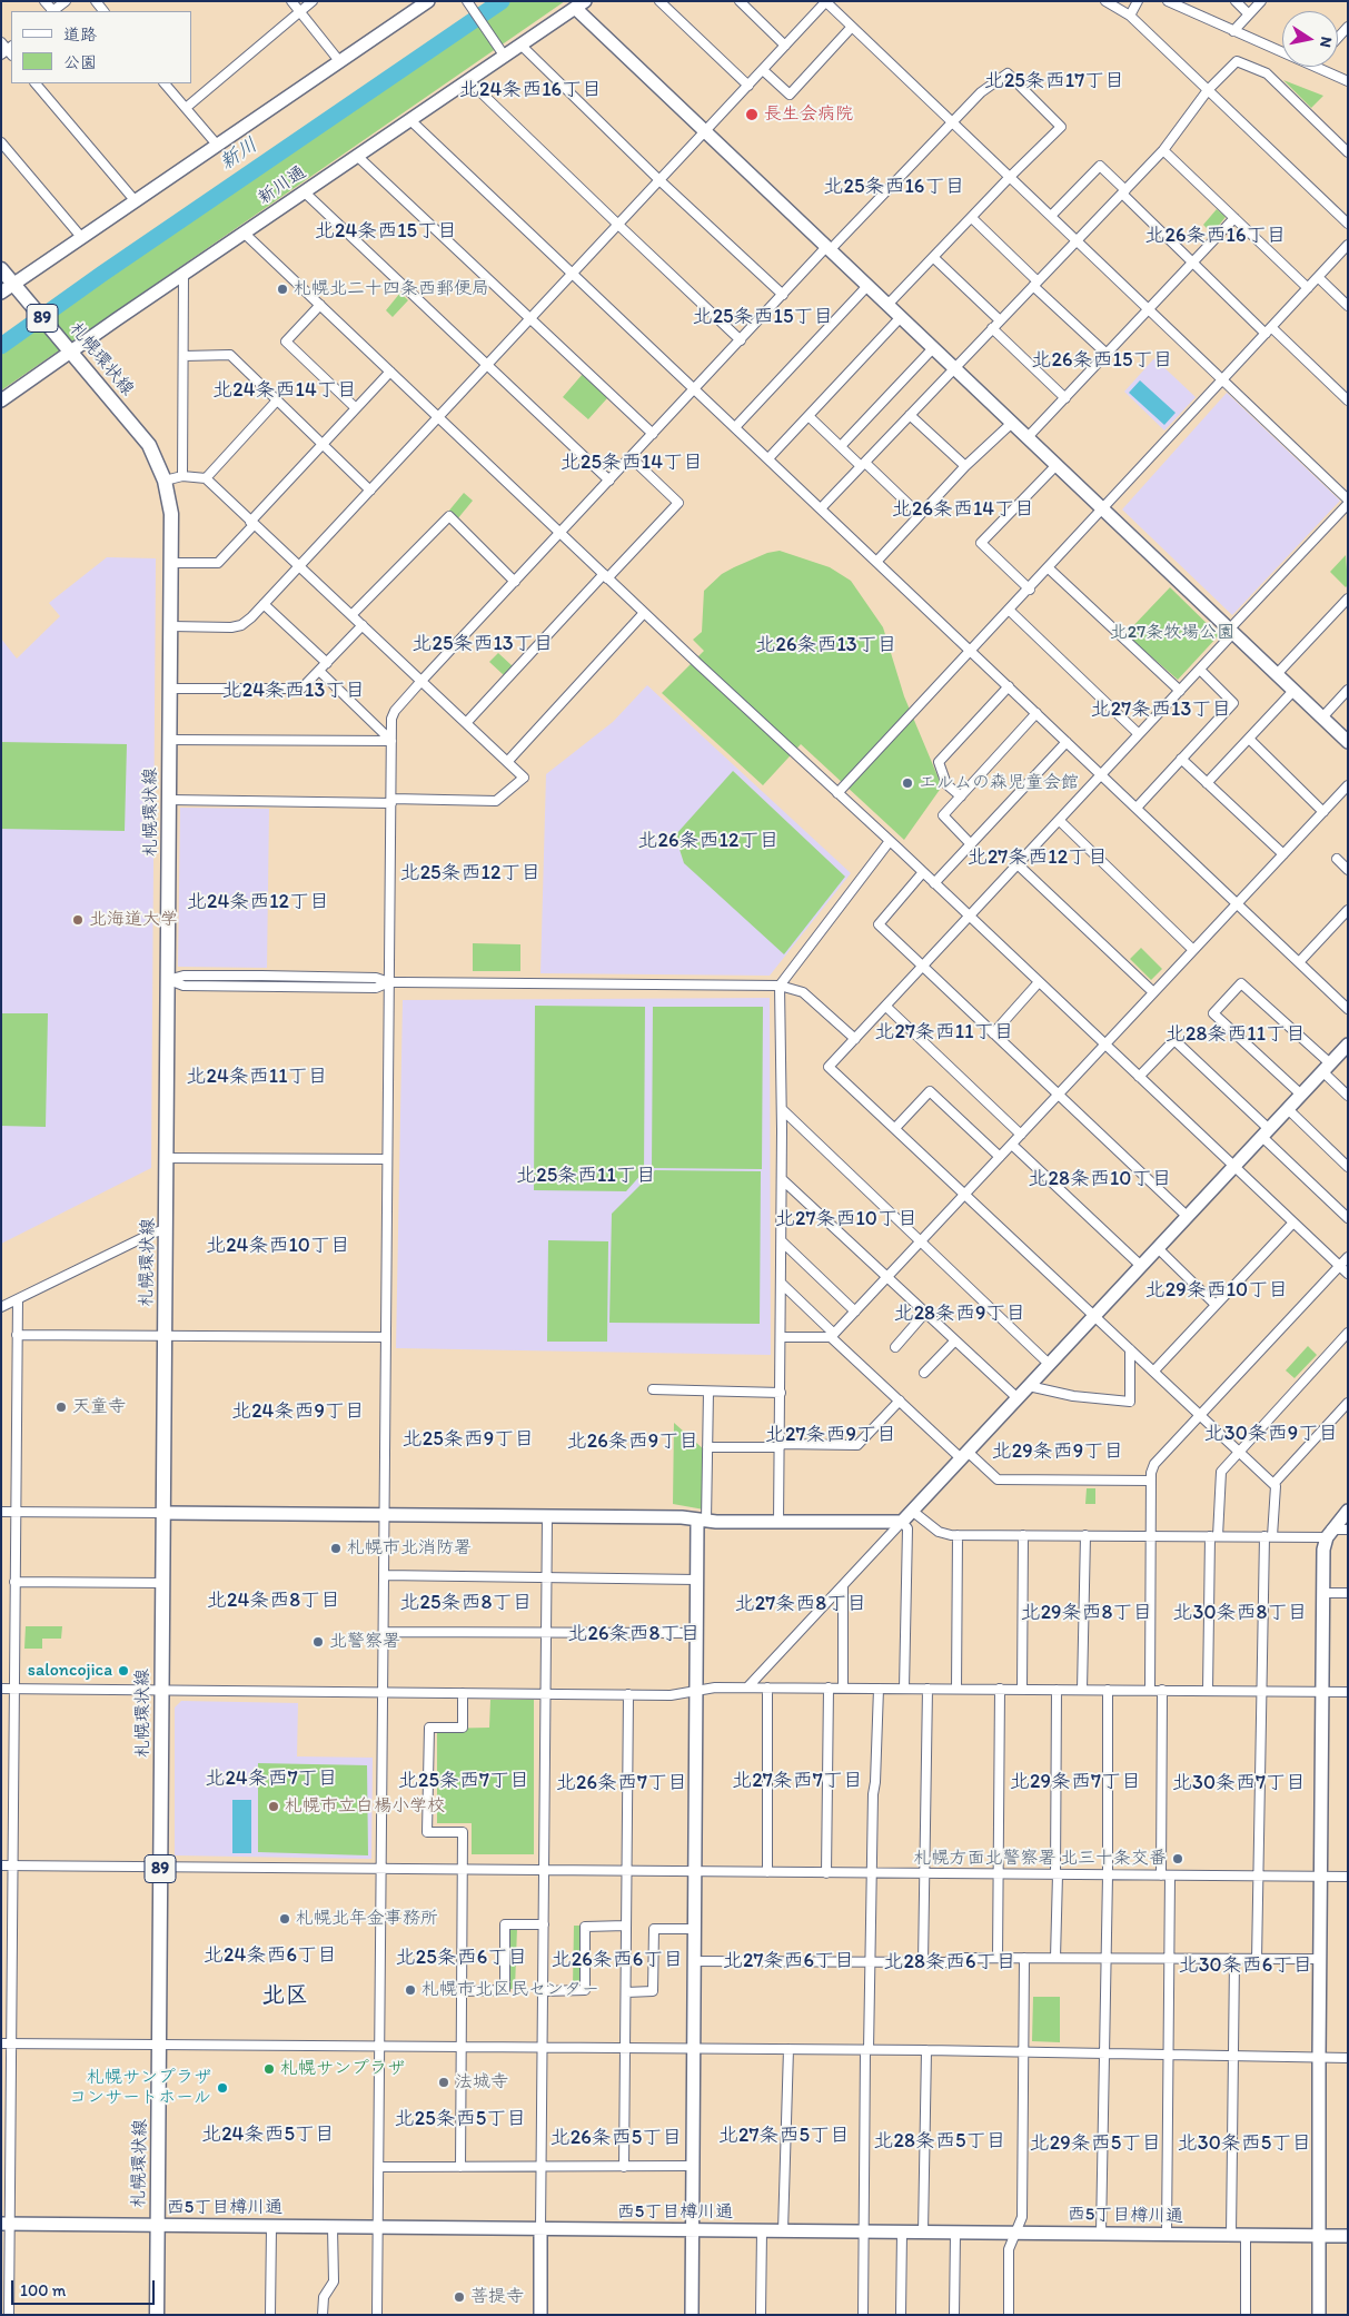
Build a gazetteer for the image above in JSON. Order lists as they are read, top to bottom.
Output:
{
  "streets": {
    "main road": ["89", "札幌環状線"],
    "street": ["新川通", "西5丁目樽川通"]
  },
  "crossings": [
    ["新川通", "札幌環状線"],
    ["札幌環状線", "西5丁目樽川通"]
  ],
  "districts": [
    "北25条西17丁目",
    "北24条西16丁目",
    "北25条西16丁目",
    "北24条西15丁目",
    "北26条西16丁目",
    "北25条西15丁目",
    "北26条西15丁目",
    "北24条西14丁目",
    "北25条西14丁目",
    "北26条西14丁目",
    "北25条西13丁目",
    "北26条西13丁目",
    "北24条西13丁目",
    "北27条西13丁目",
    "北26条西12丁目",
    "北27条西12丁目",
    "北25条西12丁目",
    "北24条西12丁目",
    "北27条西11丁目",
    "北28条西11丁目",
    "北24条西11丁目",
    "北25条西11丁目",
    "北28条西10丁目",
    "北27条西10丁目",
    "北24条西10丁目",
    "北29条西10丁目",
    "北28条西9丁目",
    "北24条西9丁目",
    "北30条西9丁目",
    "北27条西9丁目",
    "北25条西9丁目",
    "北26条西9丁目",
    "北29条西9丁目",
    "北24条西8丁目",
    "北25条西8丁目",
    "北27条西8丁目",
    "北29条西8丁目",
    "北30条西8丁目",
    "北26条西8丁目",
    "北24条西7丁目",
    "北25条西7丁目",
    "北27条西7丁目",
    "北29条西7丁目",
    "北26条西7丁目",
    "北30条西7丁目",
    "北24条西6丁目",
    "北25条西6丁目",
    "北26条西6丁目",
    "北27条西6丁目",
    "北28条西6丁目",
    "北30条西6丁目",
    "北区",
    "北25条西5丁目",
    "北24条西5丁目",
    "北27条西5丁目",
    "北26条西5丁目",
    "北28条西5丁目",
    "北29条西5丁目",
    "北30条西5丁目"
  ],
  "water": ["新川"],
  "parks": ["北27条牧場公園"],
  "places": [
    "長生会病院",
    "札幌北二十四条西郵便局",
    "エルムの森児童会館",
    "北海道大学",
    "天童寺",
    "札幌市北消防署",
    "北警察署",
    "saloncojica",
    "札幌市立白楊小学校",
    "札幌方面北警察署 北三十条交番",
    "札幌北年金事務所",
    "札幌市北区民センター",
    "札幌サンプラザ",
    "法城寺",
    "札幌サンプラザ コンサートホール",
    "菩提寺"
  ],
  "legend": ["道路", "公園"],
  "scale_bar": "100 m",
  "north": "right"
}
